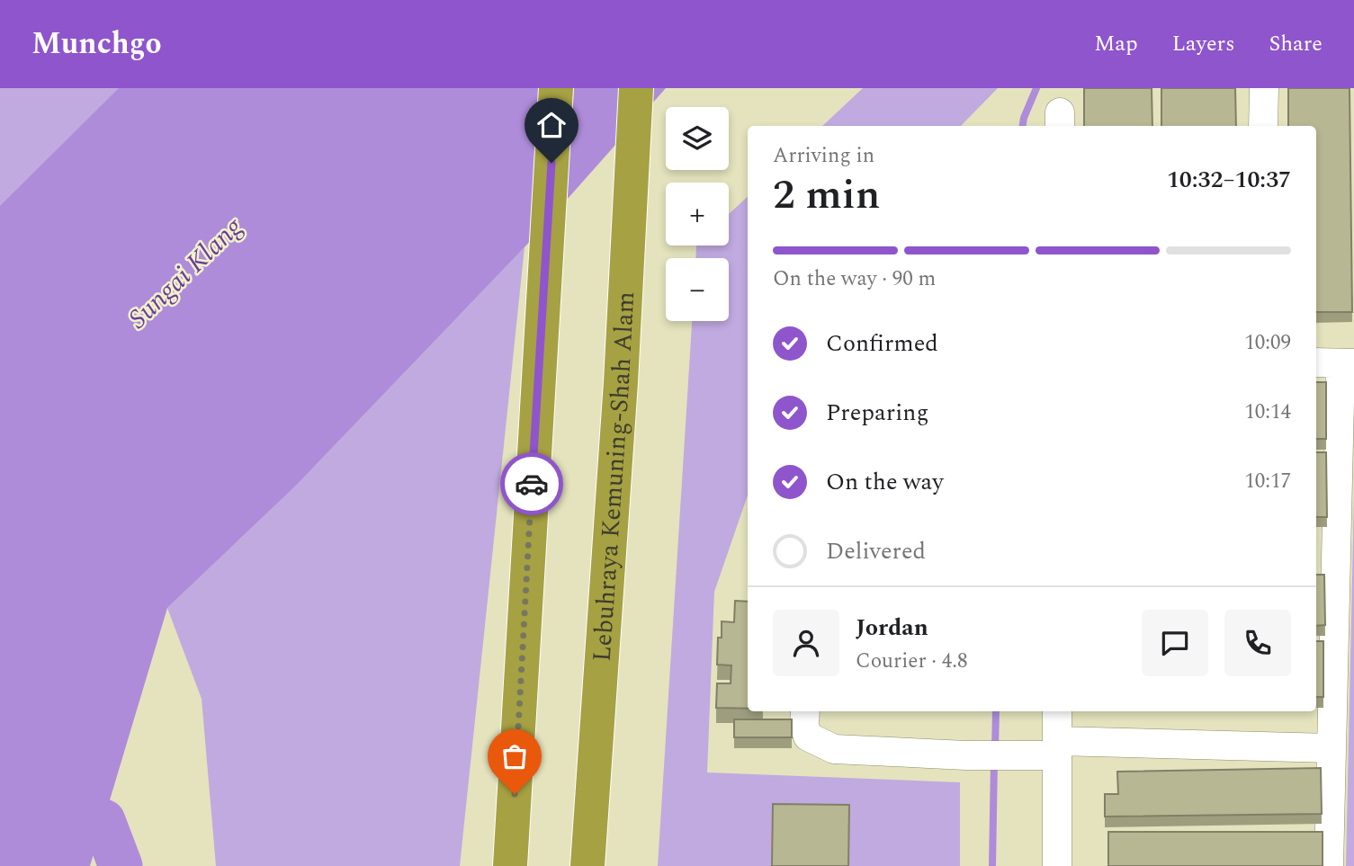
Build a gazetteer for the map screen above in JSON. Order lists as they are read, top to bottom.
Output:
{
  "streets": {
    "highway": ["Lebuhraya Kemuning-Shah Alam"]
  },
  "water": ["Sungai Klang"],
  "page": {
    "header": "Munchgo",
    "nav": ["Map", "Layers", "Share"],
    "map_buttons": ["+", "−"],
    "heading": ["2 min", "Arriving in", "10:32–10:37"],
    "panel": ["Jordan", "Courier · 4.8"],
    "bar": "On the way · 90 m",
    "list": [
      ["Confirmed", "10:09"],
      ["Preparing", "10:14"],
      ["On the way", "10:17"],
      "Delivered"
    ]
  }
}
